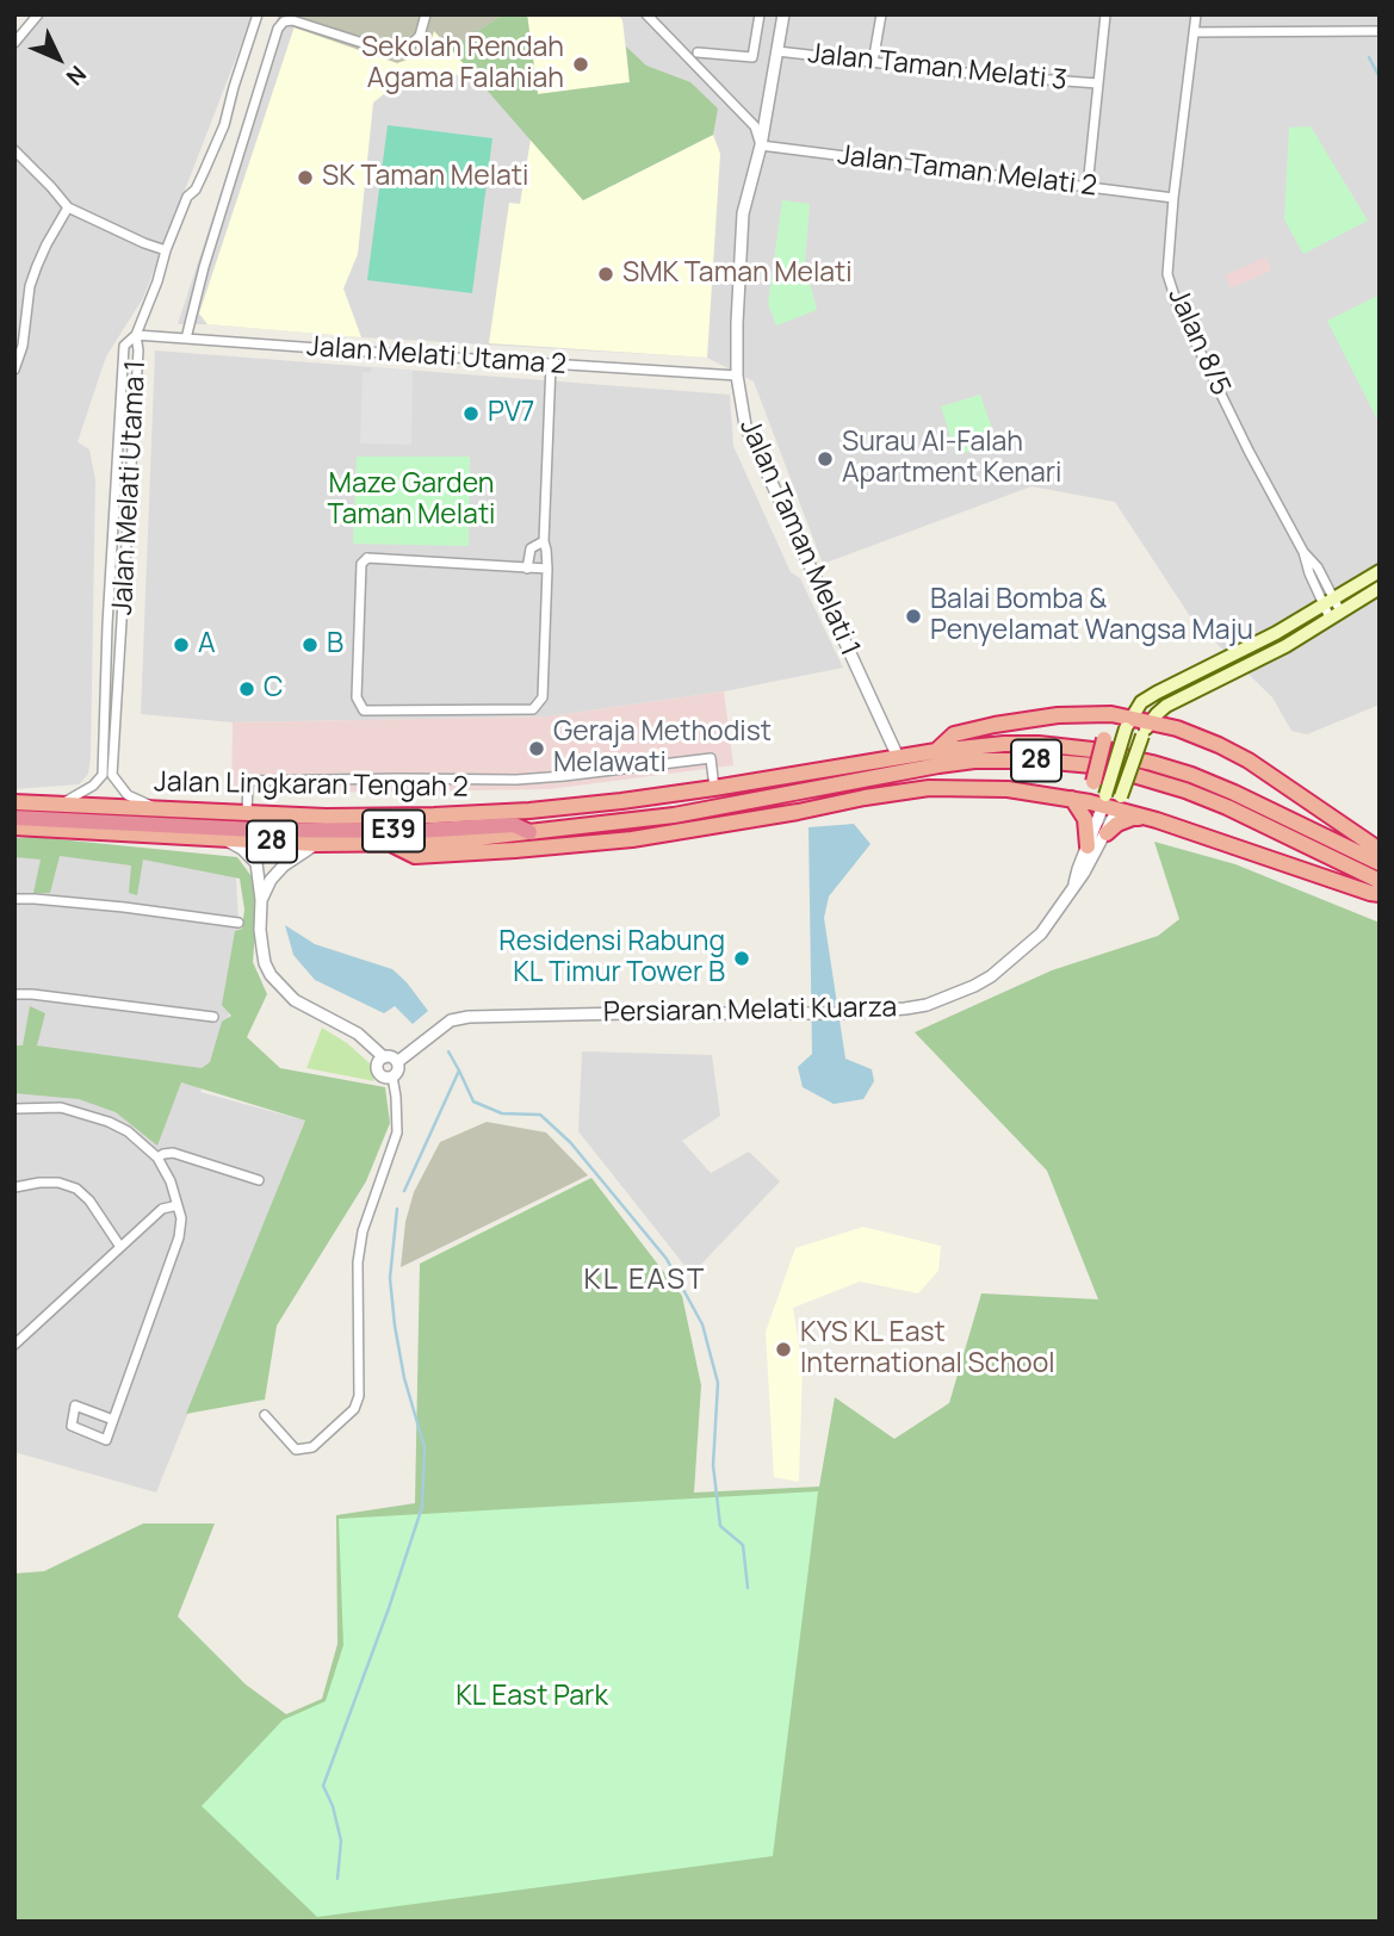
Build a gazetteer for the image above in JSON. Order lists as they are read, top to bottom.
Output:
{
  "streets": {
    "highway": ["28", "Jalan Lingkaran Tengah 2", "E39"],
    "street": [
      "Jalan Taman Melati 3",
      "Jalan Taman Melati 2",
      "Jalan 8/5",
      "Jalan Melati Utama 2",
      "Jalan Melati Utama 1",
      "Jalan Taman Melati 1",
      "Persiaran Melati Kuarza"
    ]
  },
  "crossings": [
    ["Jalan Taman Melati 3", "Jalan Taman Melati 1"],
    ["Jalan Taman Melati 2", "Jalan 8/5"],
    ["Jalan Taman Melati 2", "Jalan Taman Melati 1"],
    ["Jalan Melati Utama 2", "Jalan Melati Utama 1"],
    ["Jalan Melati Utama 2", "Jalan Taman Melati 1"],
    ["Jalan Melati Utama 1", "Jalan Lingkaran Tengah 2"],
    ["Jalan Taman Melati 1", "Jalan Lingkaran Tengah 2"],
    ["Jalan Lingkaran Tengah 2", "E39"]
  ],
  "districts": ["KL EAST"],
  "parks": ["Maze Garden Taman Melati", "KL East Park"],
  "places": [
    "Sekolah Rendah Agama Falahiah",
    "SK Taman Melati",
    "SMK Taman Melati",
    "PV7",
    "Surau Al-Falah Apartment Kenari",
    "Balai Bomba & Penyelamat Wangsa Maju",
    "A",
    "B",
    "C",
    "Geraja Methodist Melawati",
    "Residensi Rabung KL Timur Tower B",
    "KYS KL East International School"
  ],
  "north": "bottom right"
}
